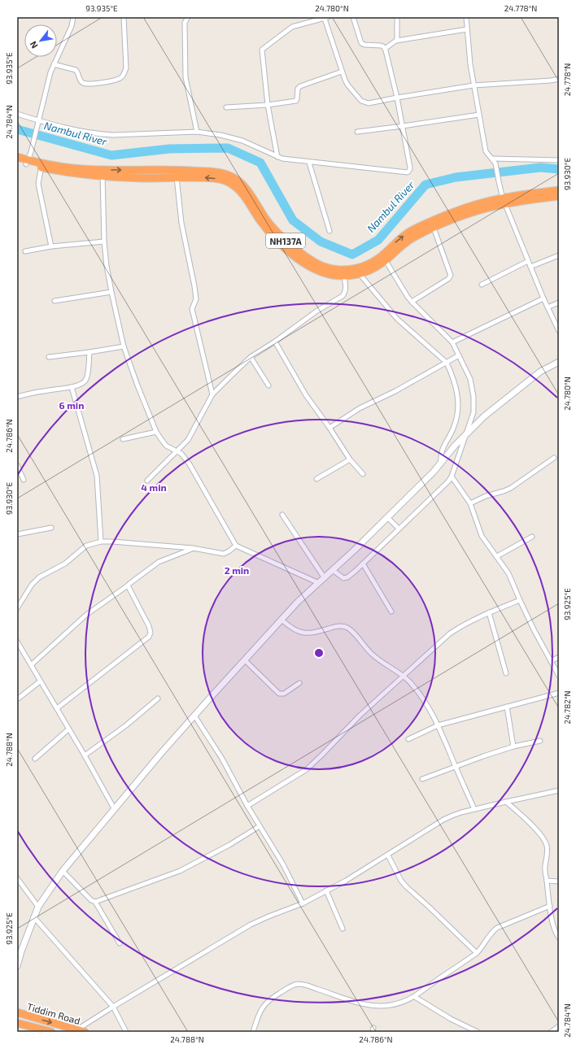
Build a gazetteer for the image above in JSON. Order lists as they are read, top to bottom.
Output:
{
  "streets": {
    "highway": ["NH137A", "Tiddim Road"]
  },
  "water": ["Nambul River"],
  "north": "bottom left",
  "coordinates": [
    "93.935°E",
    "24.780°N",
    "24.778°N",
    "24.784°N",
    "93.930°E",
    "24.786°N",
    "93.925°E",
    "24.782°N",
    "24.788°N"
  ],
  "rings": ["6 min", "4 min", "2 min"]
}
